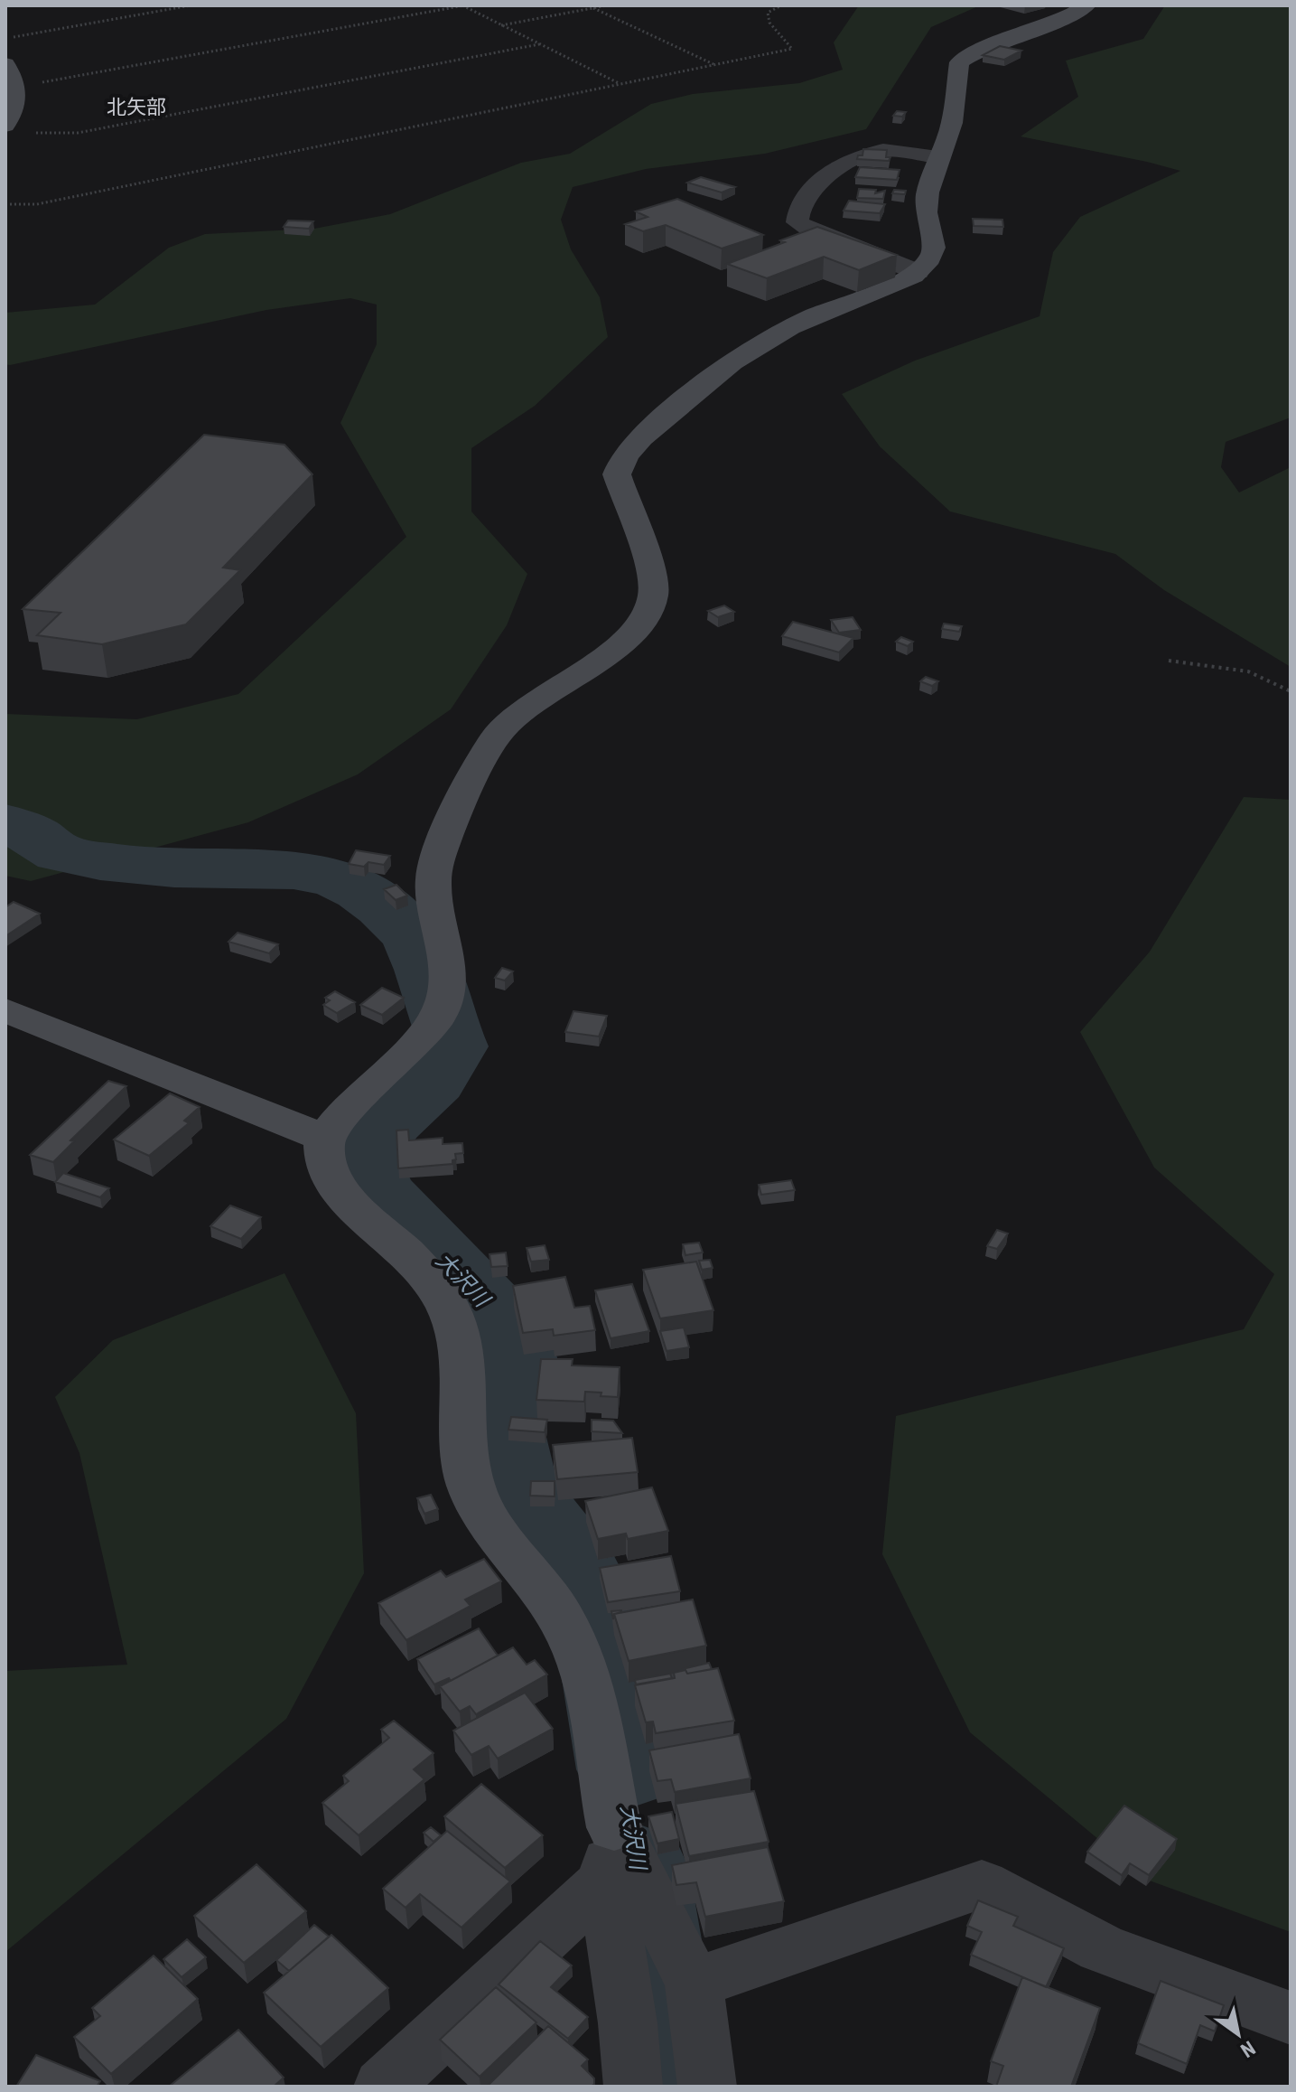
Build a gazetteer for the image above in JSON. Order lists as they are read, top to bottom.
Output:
{
  "districts": ["北矢部"],
  "water": ["大沢川"],
  "north": "bottom right"
}
